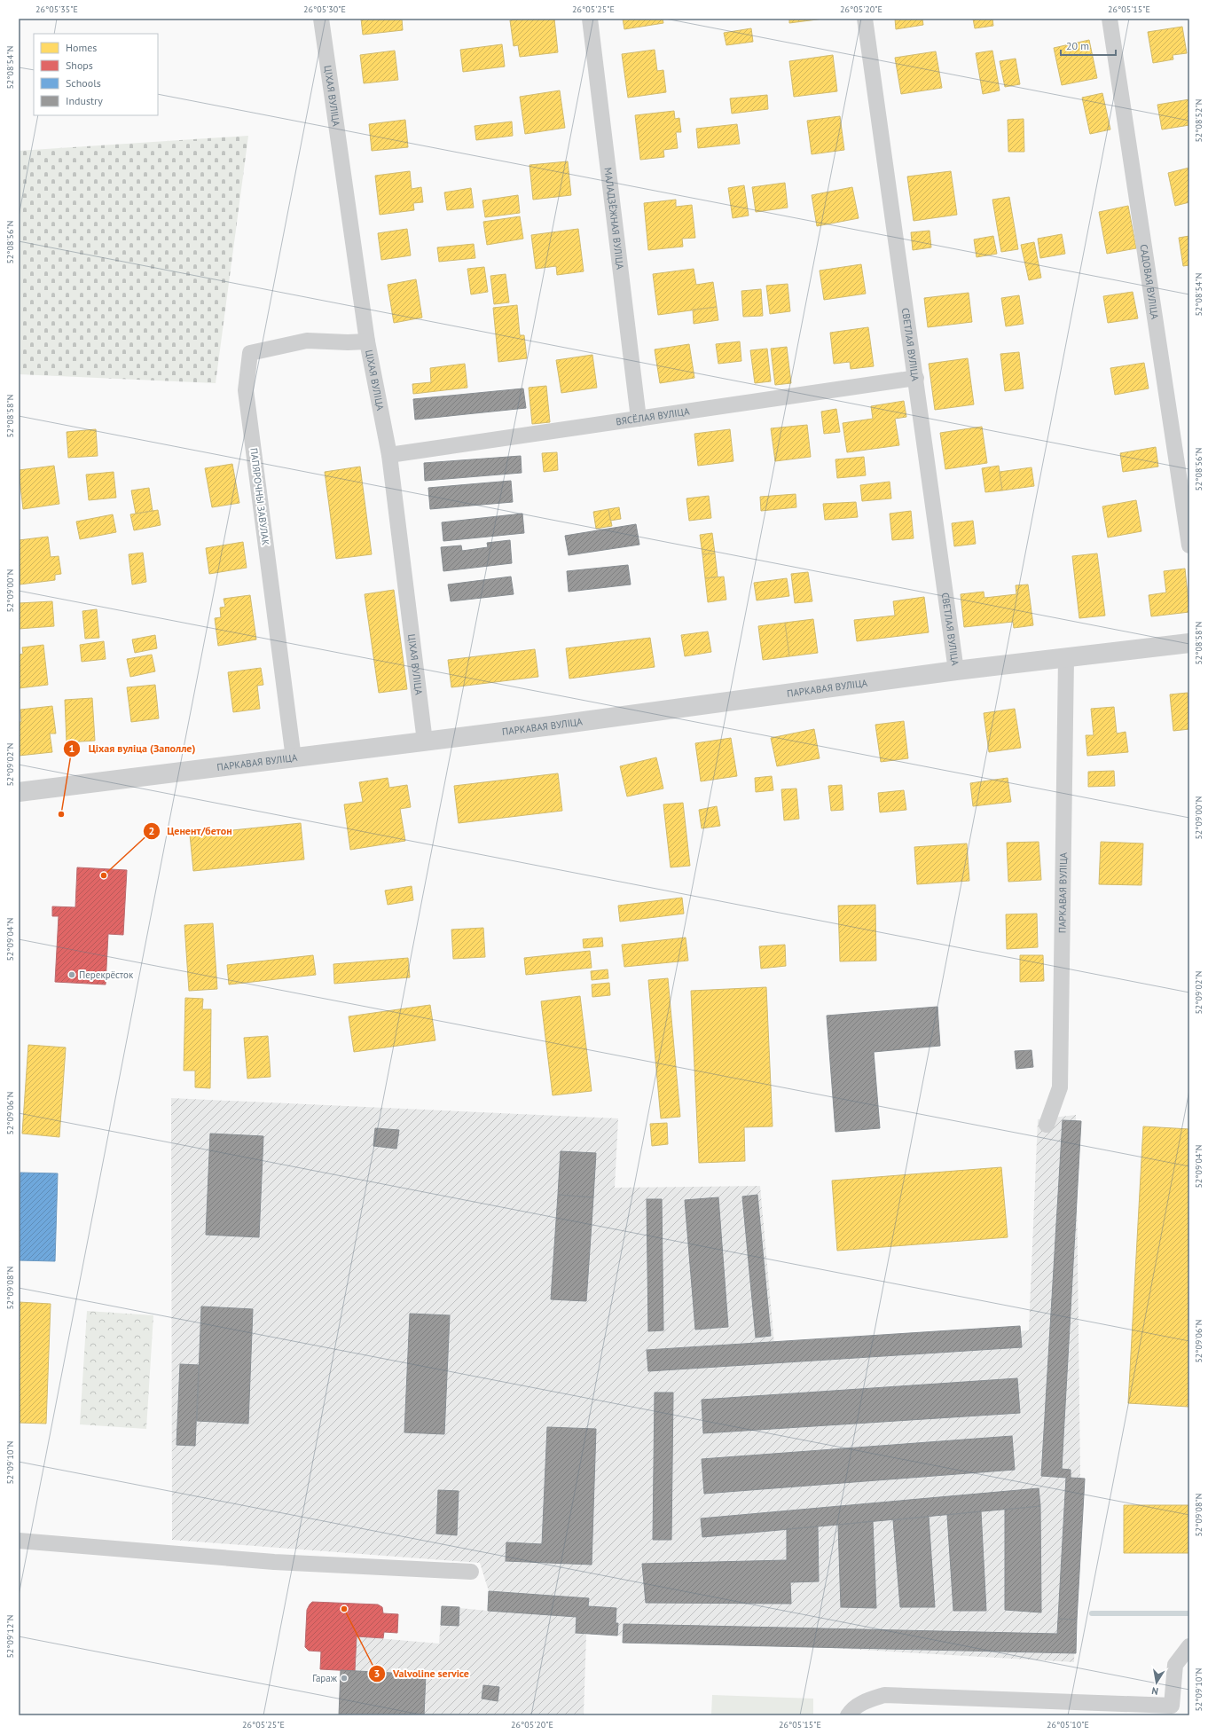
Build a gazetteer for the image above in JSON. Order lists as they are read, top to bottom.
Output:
{
  "streets": {
    "street": [
      "ЦІХАЯ ВУЛІЦА",
      "МАЛАДЗЁЖНАЯ ВУЛІЦА",
      "САДОВАЯ ВУЛІЦА",
      "СВЕТЛАЯ ВУЛІЦА",
      "ВЯСЁЛАЯ ВУЛІЦА",
      "ПАПЯРОЧНЫ ЗАВУЛАК",
      "ПАРКАВАЯ ВУЛІЦА"
    ]
  },
  "crossings": [
    ["ЦІХАЯ ВУЛІЦА", "ВЯСЁЛАЯ ВУЛІЦА"],
    ["ЦІХАЯ ВУЛІЦА", "ПАПЯРОЧНЫ ЗАВУЛАК"],
    ["ЦІХАЯ ВУЛІЦА", "ПАРКАВАЯ ВУЛІЦА"],
    ["МАЛАДЗЁЖНАЯ ВУЛІЦА", "ВЯСЁЛАЯ ВУЛІЦА"],
    ["СВЕТЛАЯ ВУЛІЦА", "ВЯСЁЛАЯ ВУЛІЦА"],
    ["СВЕТЛАЯ ВУЛІЦА", "ПАРКАВАЯ ВУЛІЦА"],
    ["ПАПЯРОЧНЫ ЗАВУЛАК", "ПАРКАВАЯ ВУЛІЦА"]
  ],
  "places": [
    "Ціхая вуліца (Заполле)",
    "Ценент/бетон",
    "Перекрёсток",
    "Valvoline service",
    "Гараж"
  ],
  "legend": [
    "Homes",
    "Shops",
    "Schools",
    "Industry"
  ],
  "scale_bar": "20 m",
  "north": "bottom",
  "coordinates": [
    "26°05'35\"E",
    "26°05'30\"E",
    "26°05'25\"E",
    "26°05'20\"E",
    "26°05'15\"E",
    "52°08'54\"N",
    "52°08'52\"N",
    "52°08'56\"N",
    "52°08'58\"N",
    "52°09'00\"N",
    "52°09'02\"N",
    "52°09'04\"N",
    "52°09'06\"N",
    "52°09'08\"N",
    "52°09'10\"N",
    "52°09'12\"N",
    "26°05'10\"E"
  ]
}
